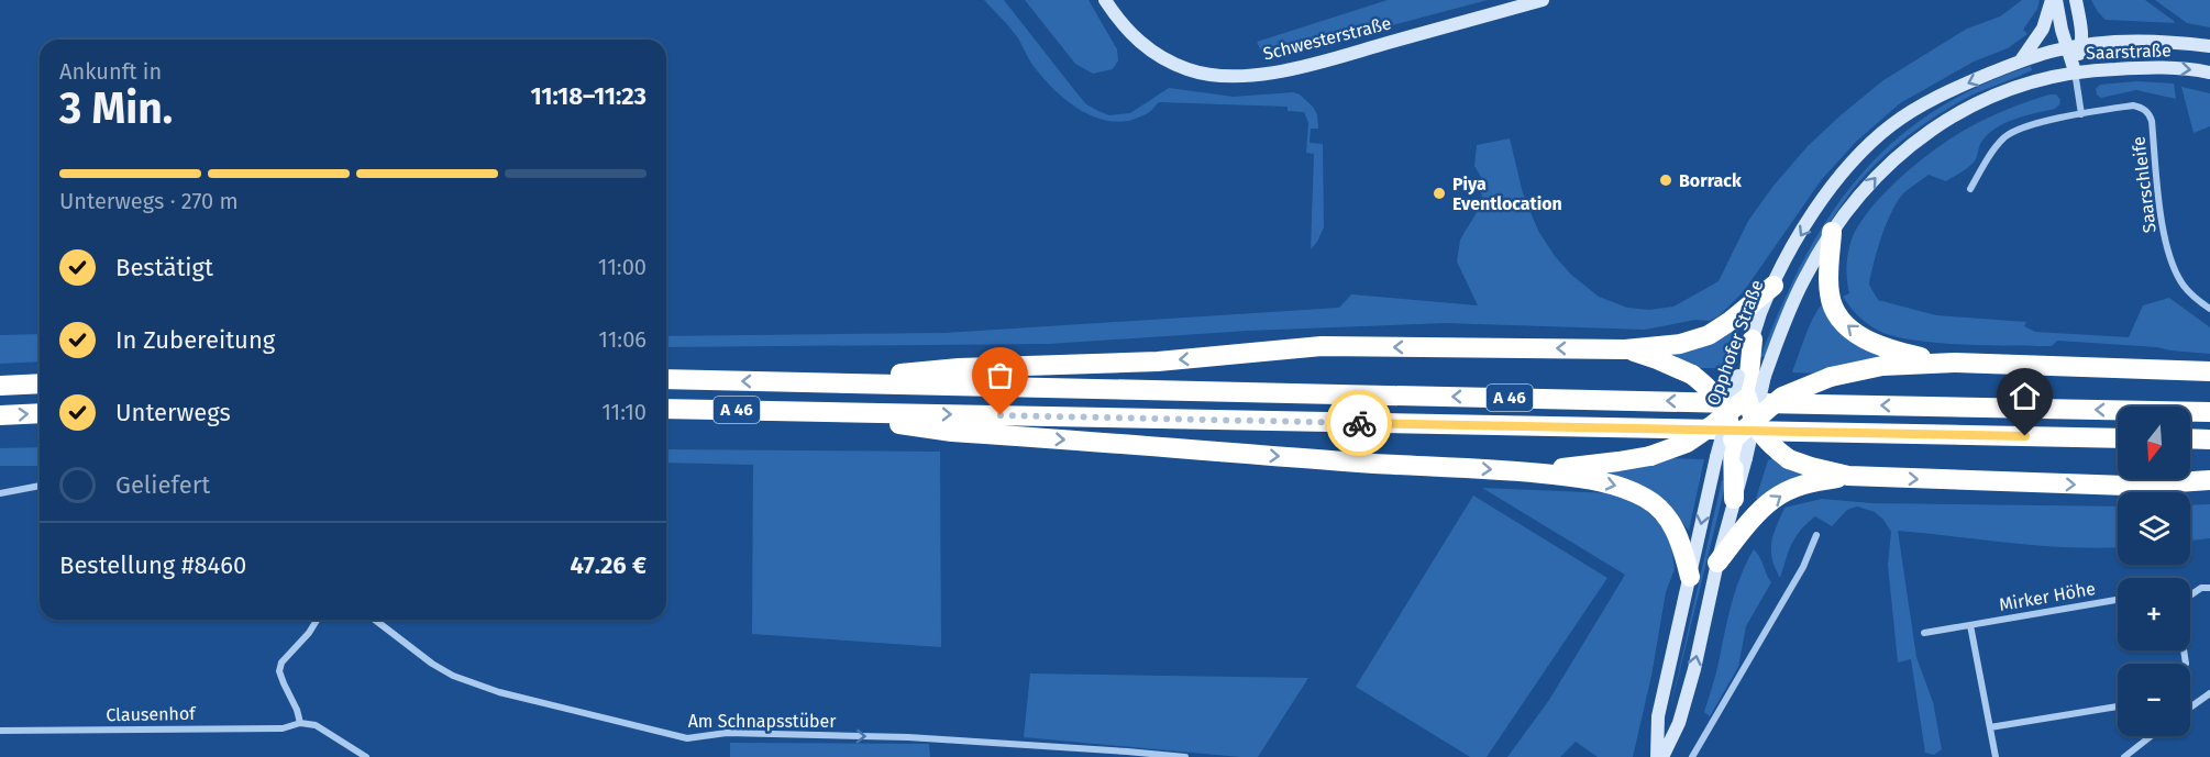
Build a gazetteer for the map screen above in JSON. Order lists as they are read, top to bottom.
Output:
{
  "streets": {
    "highway": ["A 46"],
    "street": [
      "Schwesterstraße",
      "Saarstraße",
      "Saarschleife",
      "Opphofer Straße",
      "Mirker Höhe",
      "Clausenhof",
      "Am Schnapsstüber"
    ]
  },
  "crossings": [
    ["Saarstraße", "Opphofer Straße"]
  ],
  "one_way": ["Am Schnapsstüber"],
  "places": ["Borrack", "Piya Eventlocation"],
  "north": "bottom",
  "page": {
    "heading": ["3 Min.", "Ankunft in", "11:18–11:23"],
    "panel": ["Bestellung #8460", "47.26 €"],
    "bar": "Unterwegs · 270 m",
    "list": [
      ["Bestätigt", "11:00"],
      ["In Zubereitung", "11:06"],
      ["Unterwegs", "11:10"],
      "Geliefert"
    ],
    "map_buttons": ["+", "−"]
  }
}
